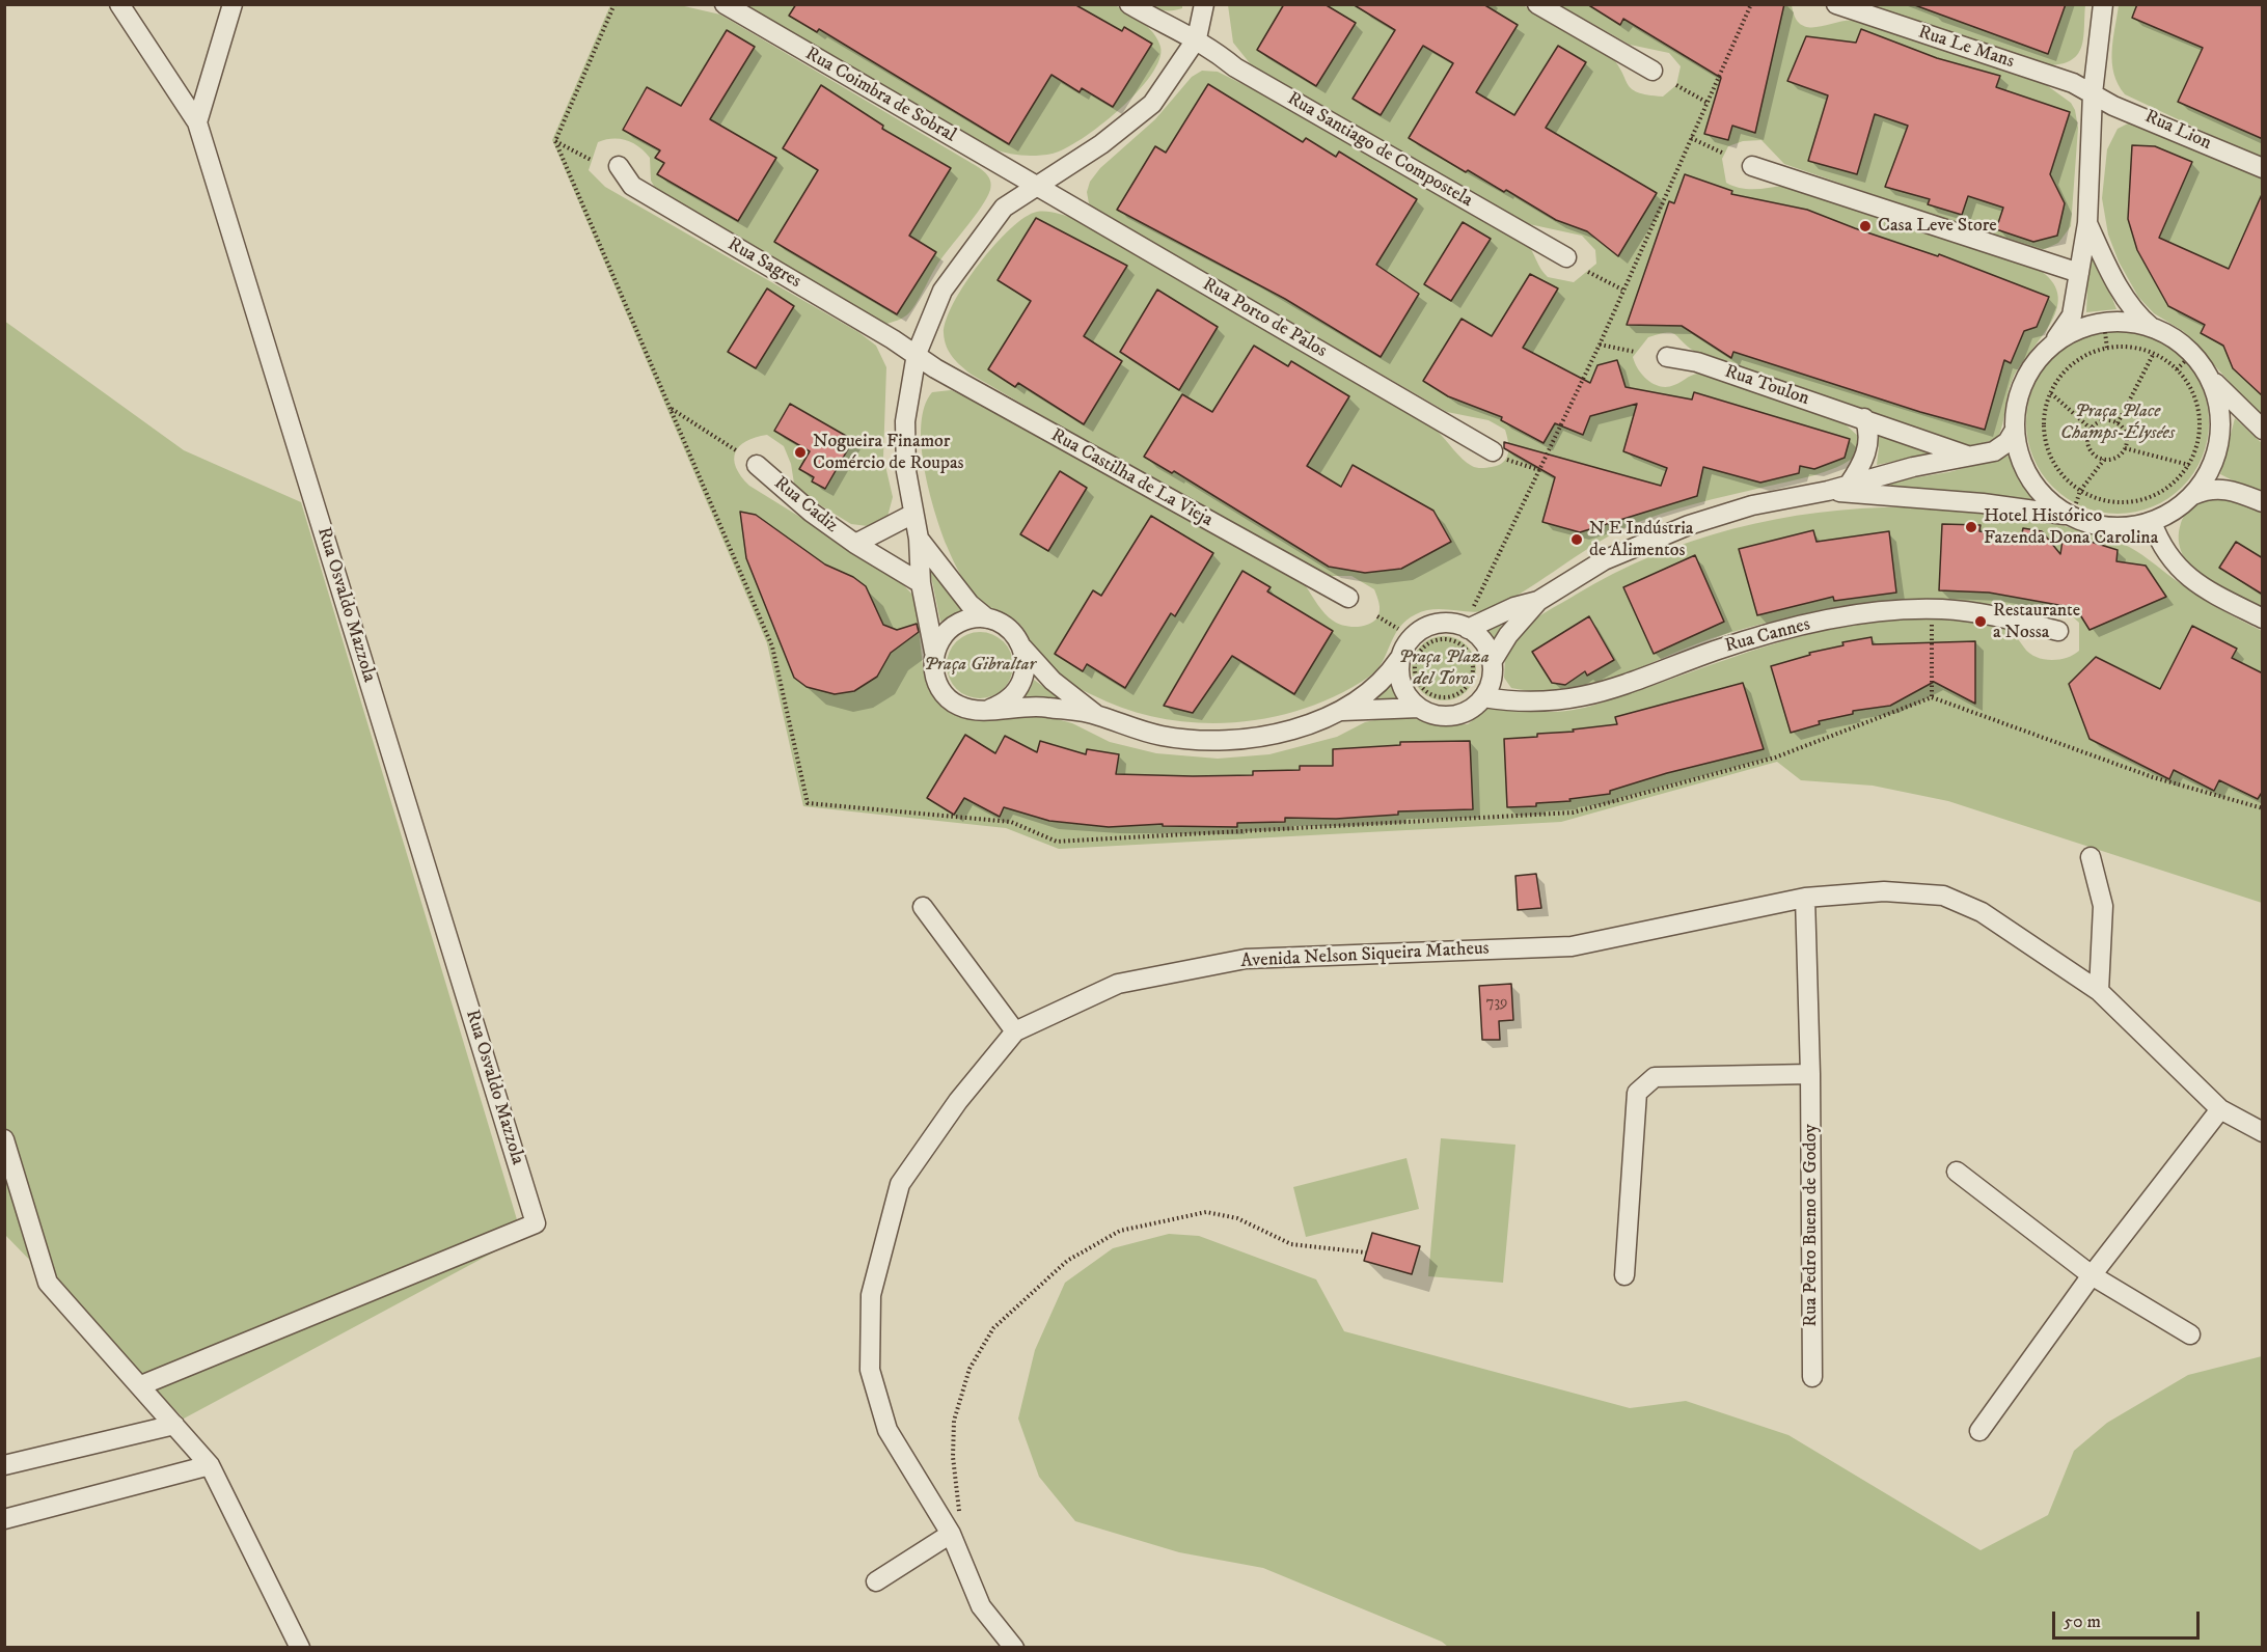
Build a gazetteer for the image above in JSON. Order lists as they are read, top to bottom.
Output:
{
  "streets": {
    "street": [
      "Rua Le Mans",
      "Rua Coimbra de Sobral",
      "Rua Lion",
      "Rua Santiago de Compostela",
      "Rua Sagres",
      "Rua Porto de Palos",
      "Rua Toulon",
      "Rua Castilha de La Vieja",
      "Rua Cadiz",
      "Rua Osvaldo Mazzola",
      "Rua Cannes",
      "Avenida Nelson Siqueira Matheus",
      "Rua Pedro Bueno de Godoy"
    ]
  },
  "crossings": [
    ["Rua Le Mans", "Rua Lion"],
    ["Rua Coimbra de Sobral", "Rua Porto de Palos"],
    ["Rua Sagres", "Rua Castilha de La Vieja"],
    ["Avenida Nelson Siqueira Matheus", "Rua Pedro Bueno de Godoy"]
  ],
  "parks": ["Praça Place Champs-Élysées", "Praça Plaza del Toros", "Praça Gibraltar"],
  "places": [
    "Casa Leve Store",
    "Nogueira Finamor Comércio de Roupas",
    "Hotel Histórico Fazenda Dona Carolina",
    "N E Indústria de Alimentos",
    "Restaurante a Nossa"
  ],
  "house_numbers": ["739"],
  "scale_bar": "50 m"
}
